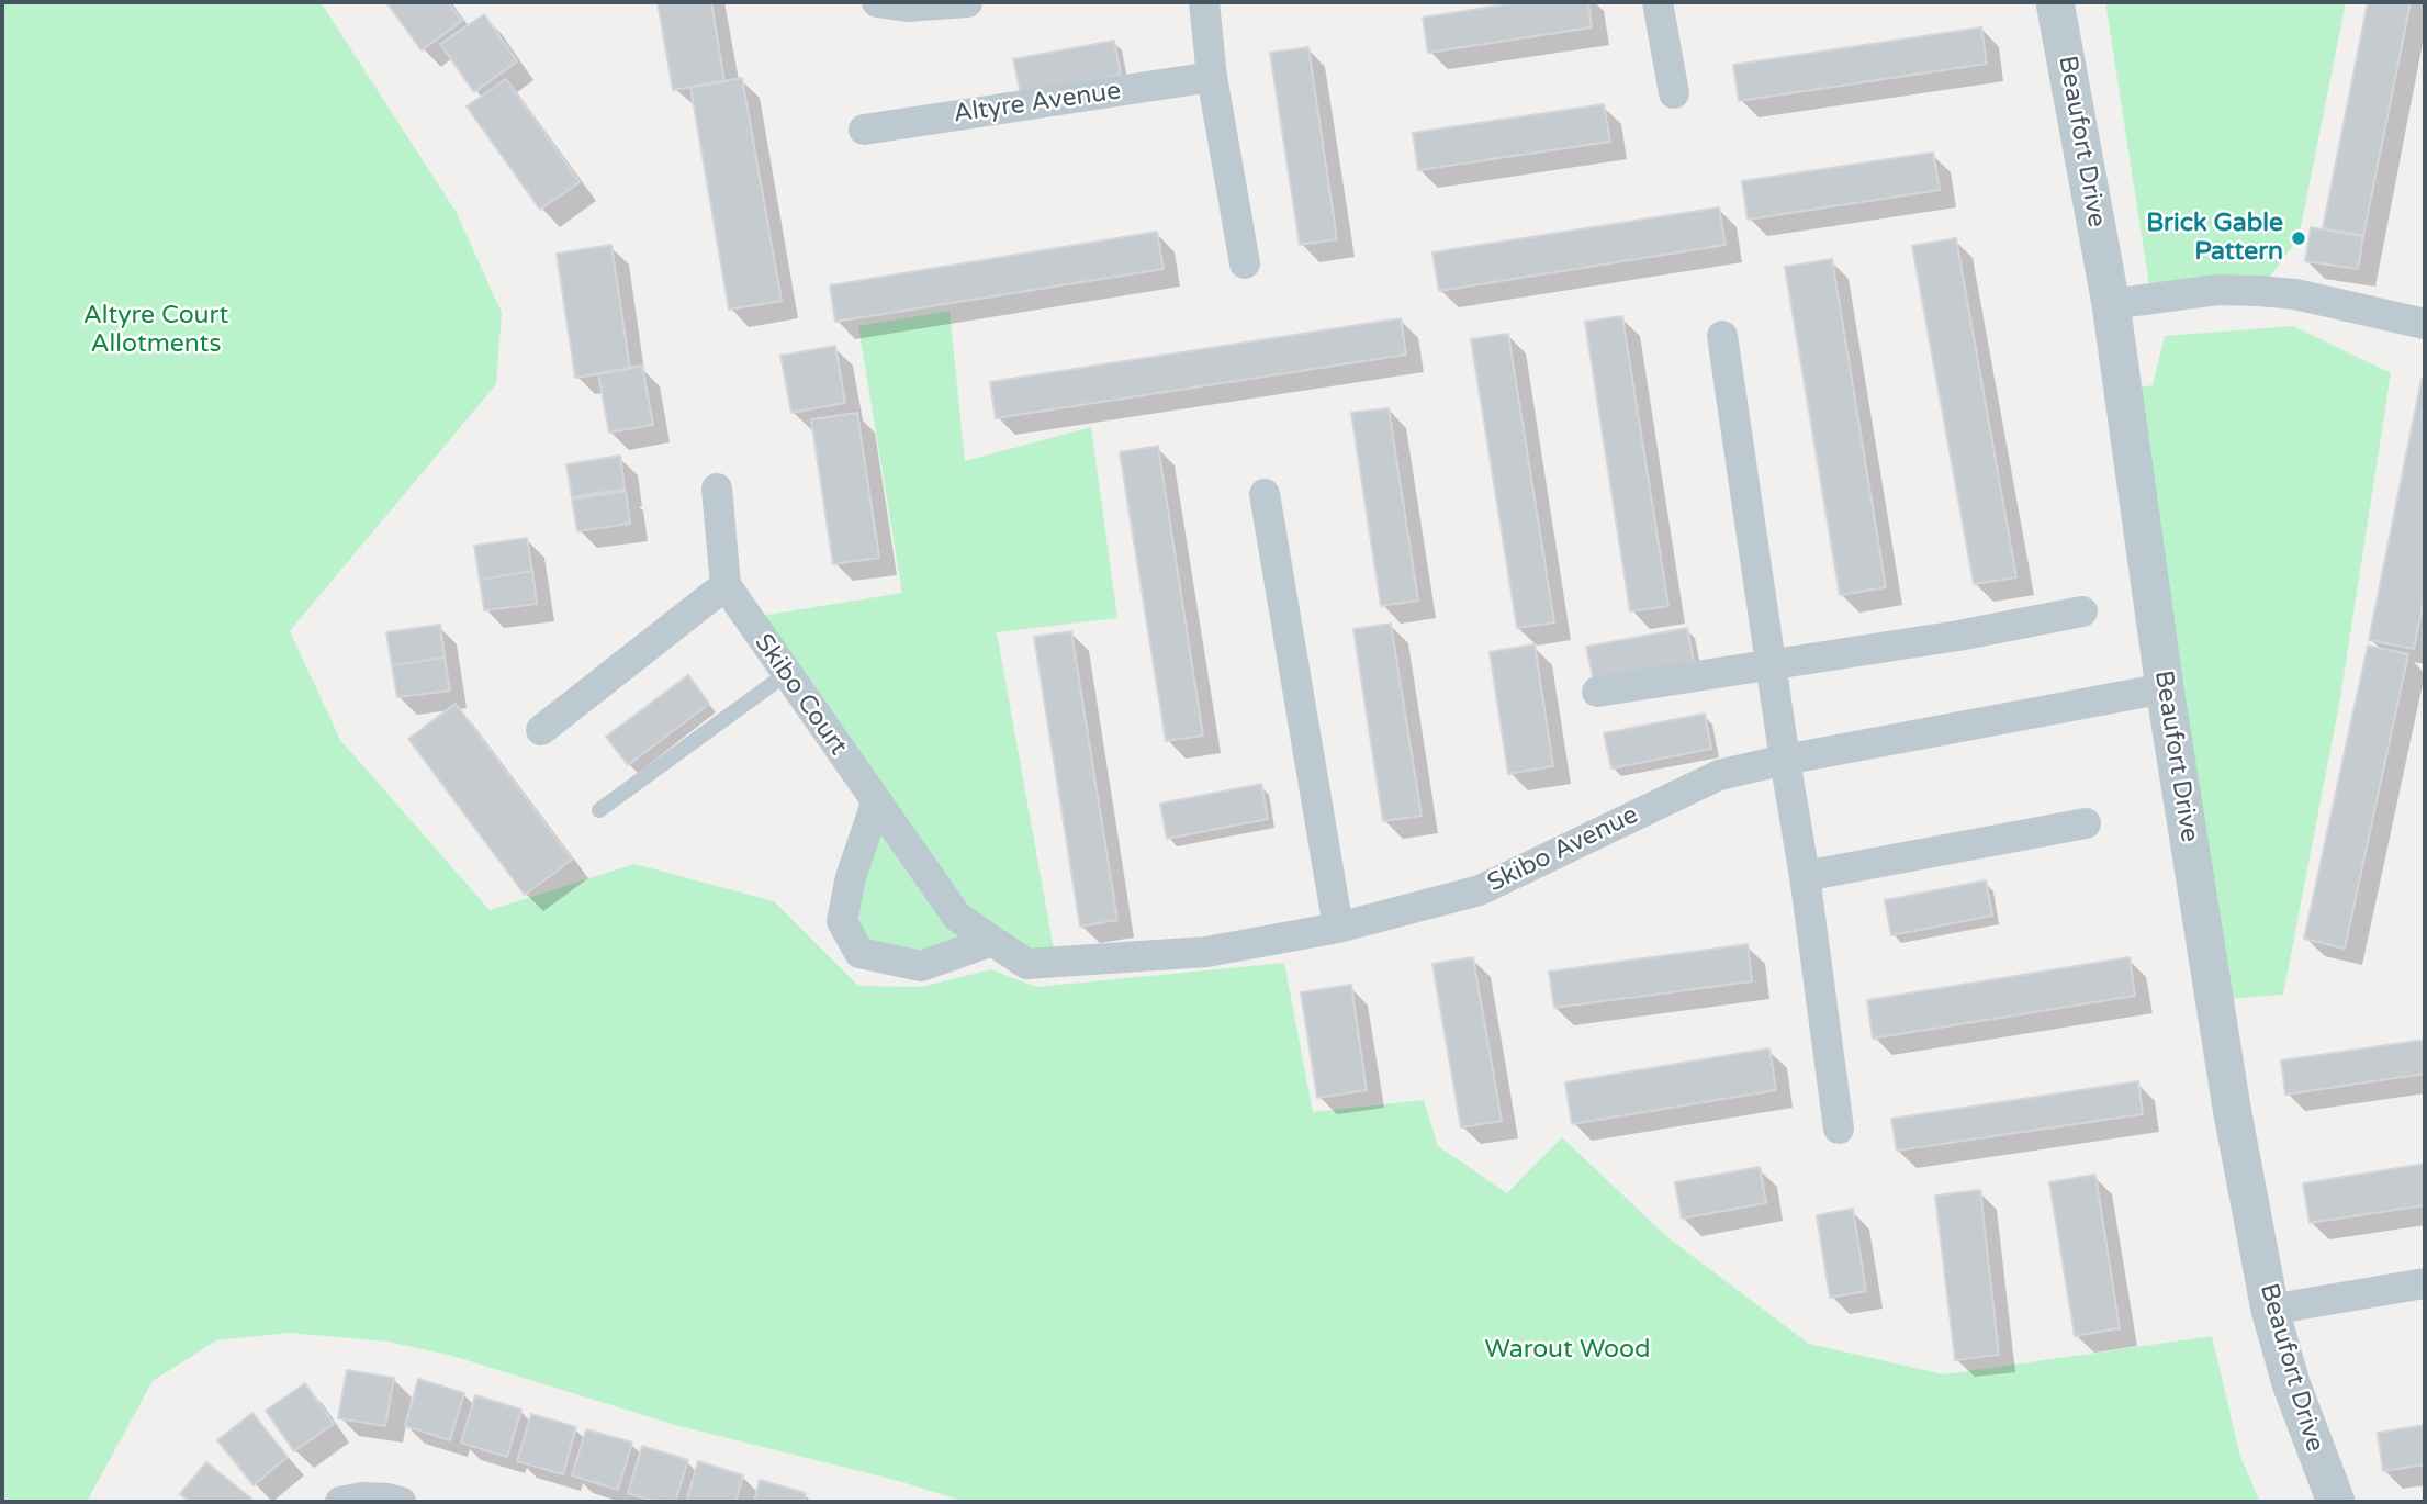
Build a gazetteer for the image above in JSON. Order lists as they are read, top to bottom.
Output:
{
  "streets": {
    "street": [
      "Altyre Avenue",
      "Beaufort Drive",
      "Skibo Court",
      "Skibo Avenue"
    ]
  },
  "crossings": [
    ["Beaufort Drive", "Skibo Avenue"],
    ["Skibo Court", "Skibo Avenue"]
  ],
  "parks": ["Altyre Court Allotments", "Warout Wood"],
  "places": ["Brick Gable Pattern"]
}
